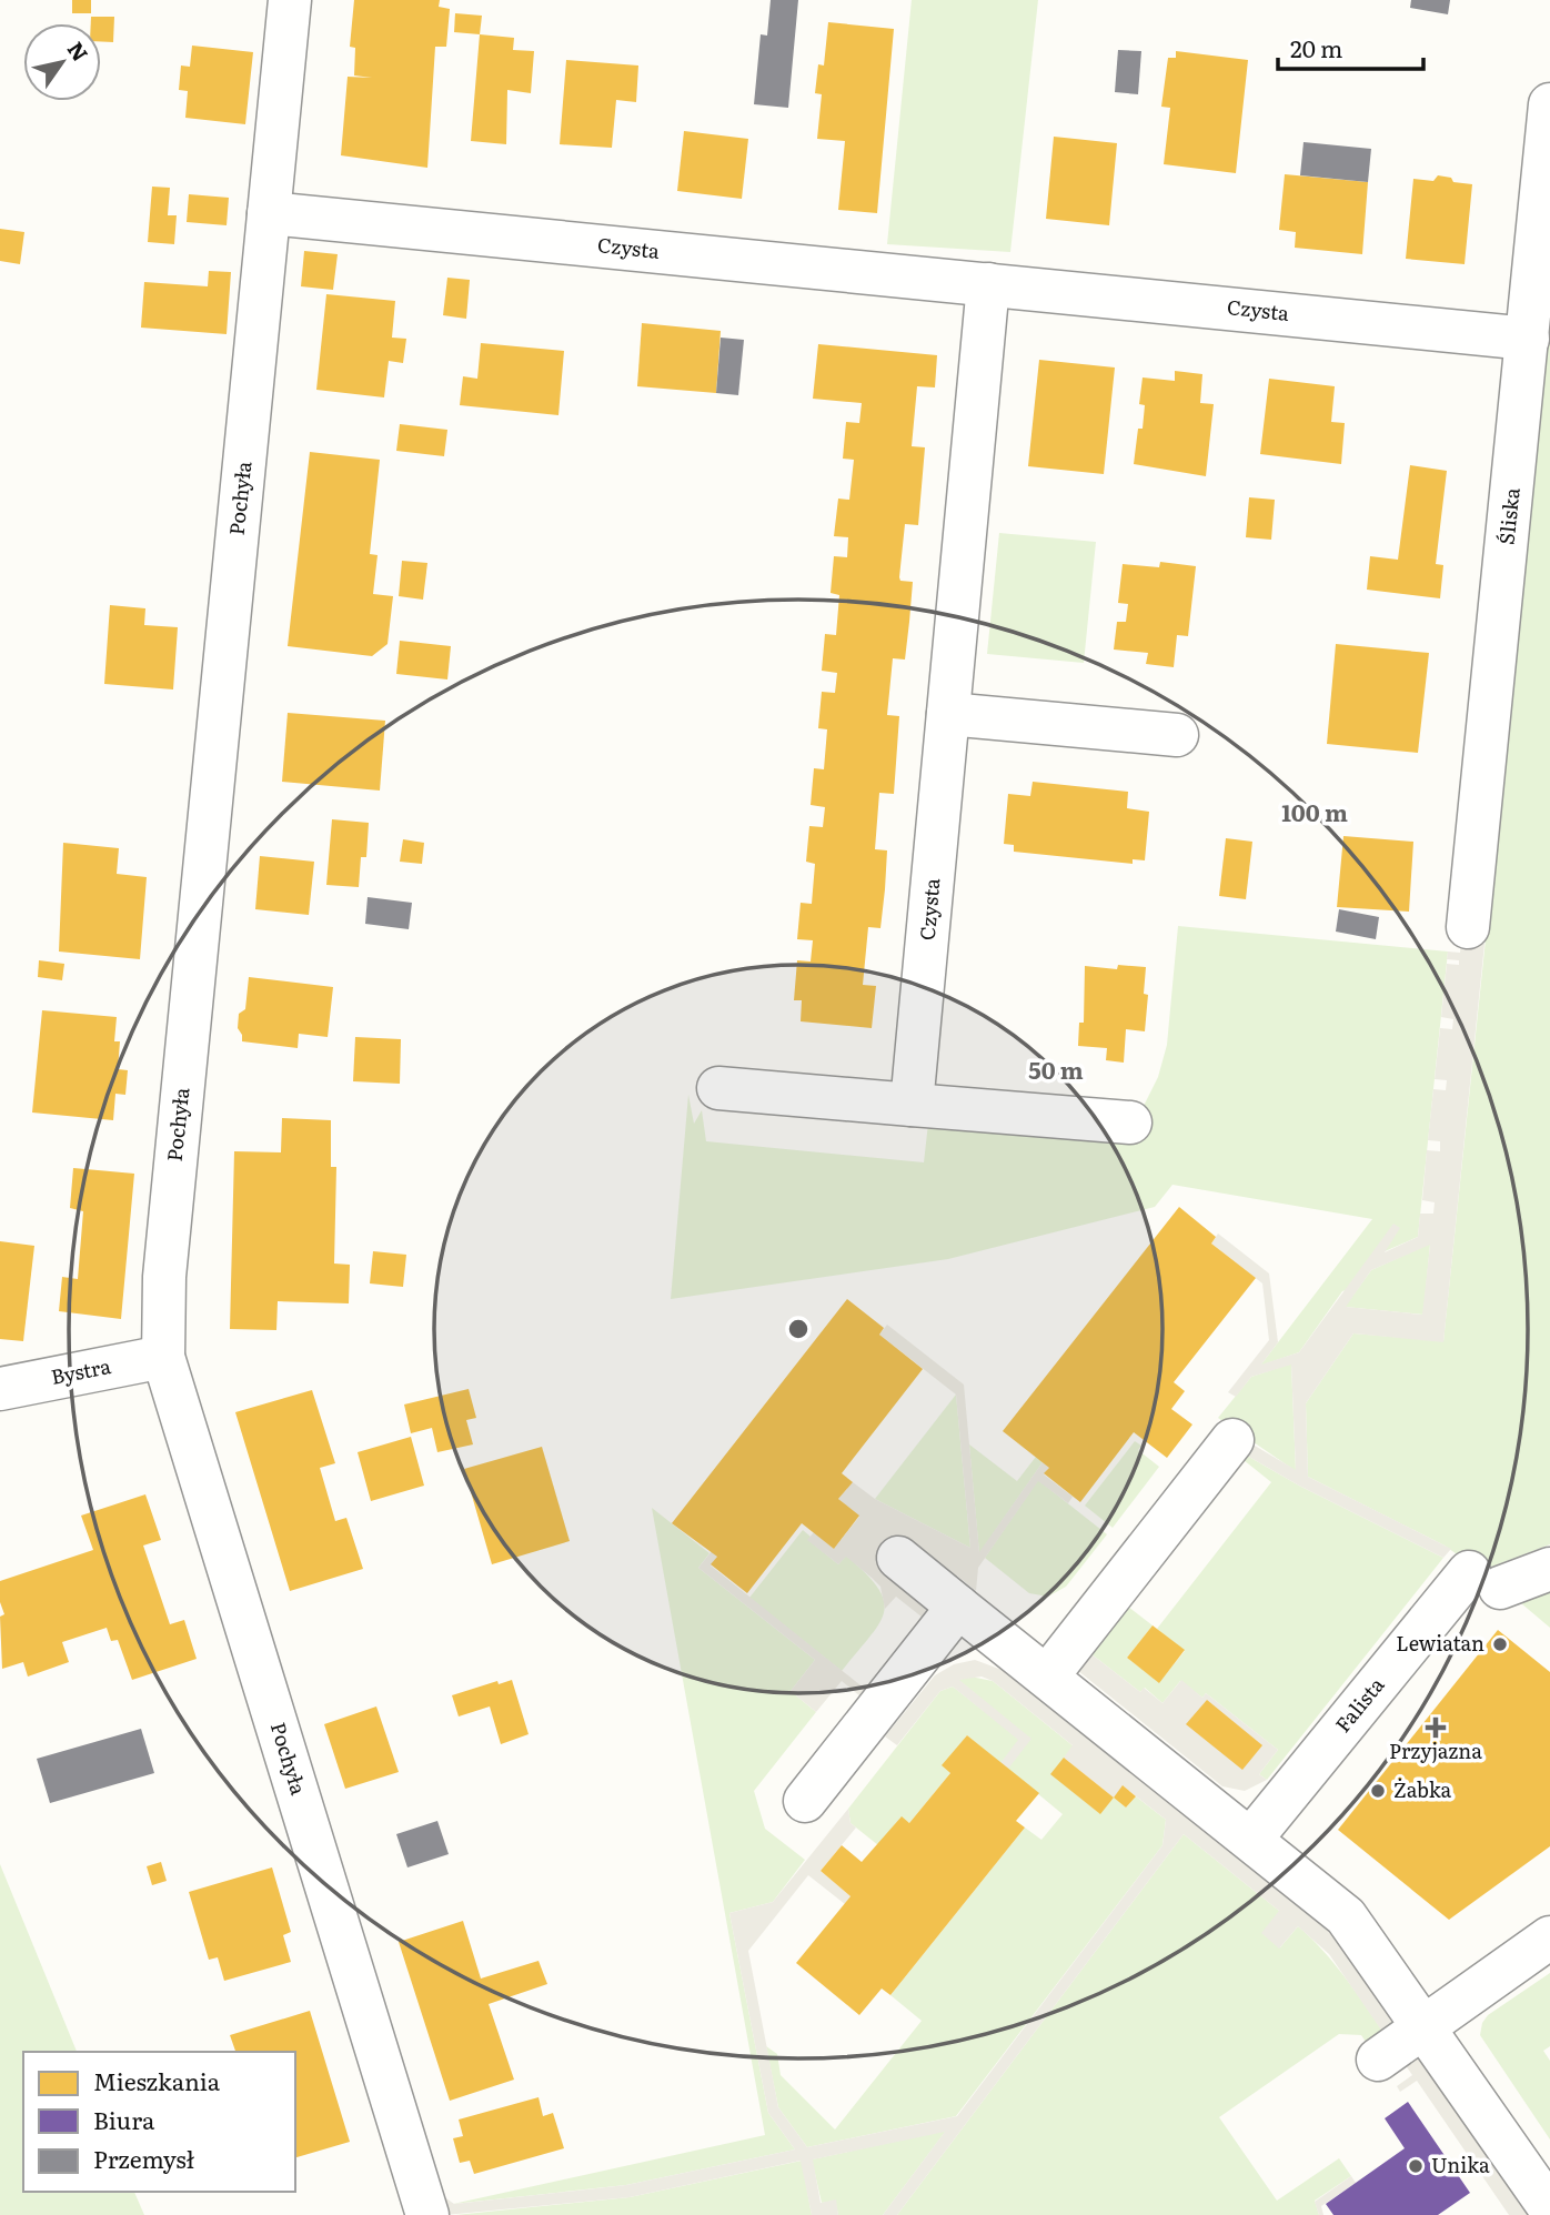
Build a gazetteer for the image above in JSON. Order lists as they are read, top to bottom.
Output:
{
  "streets": {
    "street": [
      "Czysta",
      "Pochyła",
      "Śliska",
      "Bystra",
      "Falista"
    ]
  },
  "crossings": [
    ["Czysta", "Pochyła"],
    ["Czysta", "Śliska"],
    ["Pochyła", "Bystra"]
  ],
  "places": {
    "other": ["Lewiatan", "Żabka", "Unika"],
    "health": ["Przyjazna"]
  },
  "legend": ["Mieszkania", "Biura", "Przemysł"],
  "scale_bar": "20 m",
  "north": "top right",
  "rings": ["100 m", "50 m"]
}
